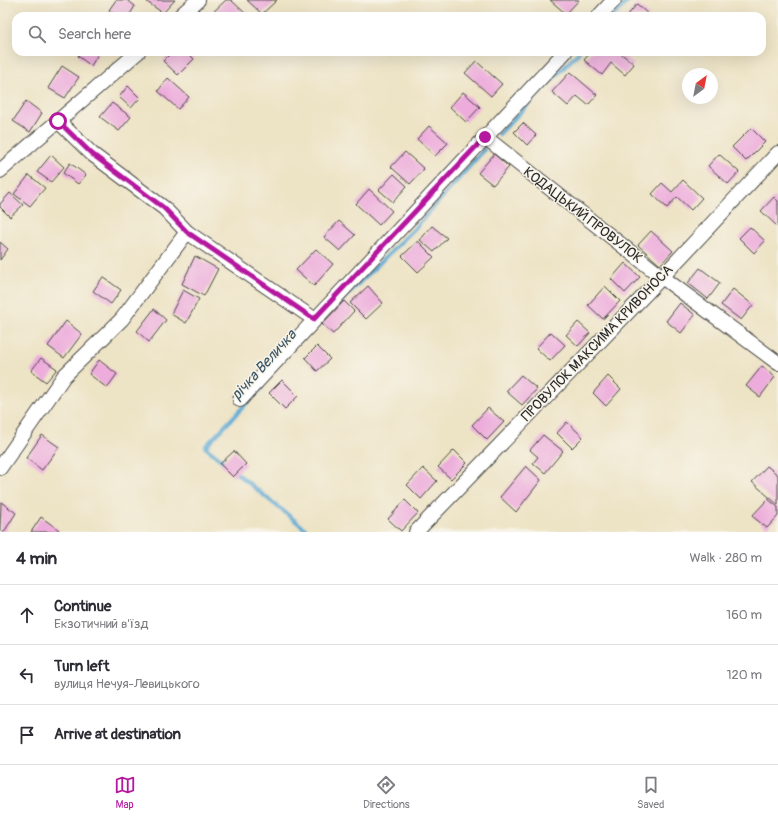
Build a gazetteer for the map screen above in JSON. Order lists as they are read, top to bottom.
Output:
{
  "streets": {
    "street": ["КОДАЦЬКИЙ ПРОВУЛОК", "ПРОВУЛОК МАКСИМА КРИВОНОСА"]
  },
  "crossings": [
    ["КОДАЦЬКИЙ ПРОВУЛОК", "ПРОВУЛОК МАКСИМА КРИВОНОСА"]
  ],
  "water": ["річка Величка"],
  "north": "top right",
  "page": {
    "search": "Search here",
    "heading": ["4 min", "Walk · 280 m"],
    "list": [
      ["Continue", "Екзотичний в'їзд", "160 m"],
      ["Turn left", "вулиця Нечуя-Левицького", "120 m"],
      "Arrive at destination"
    ],
    "nav": ["Map", "Directions", "Saved"]
  }
}
